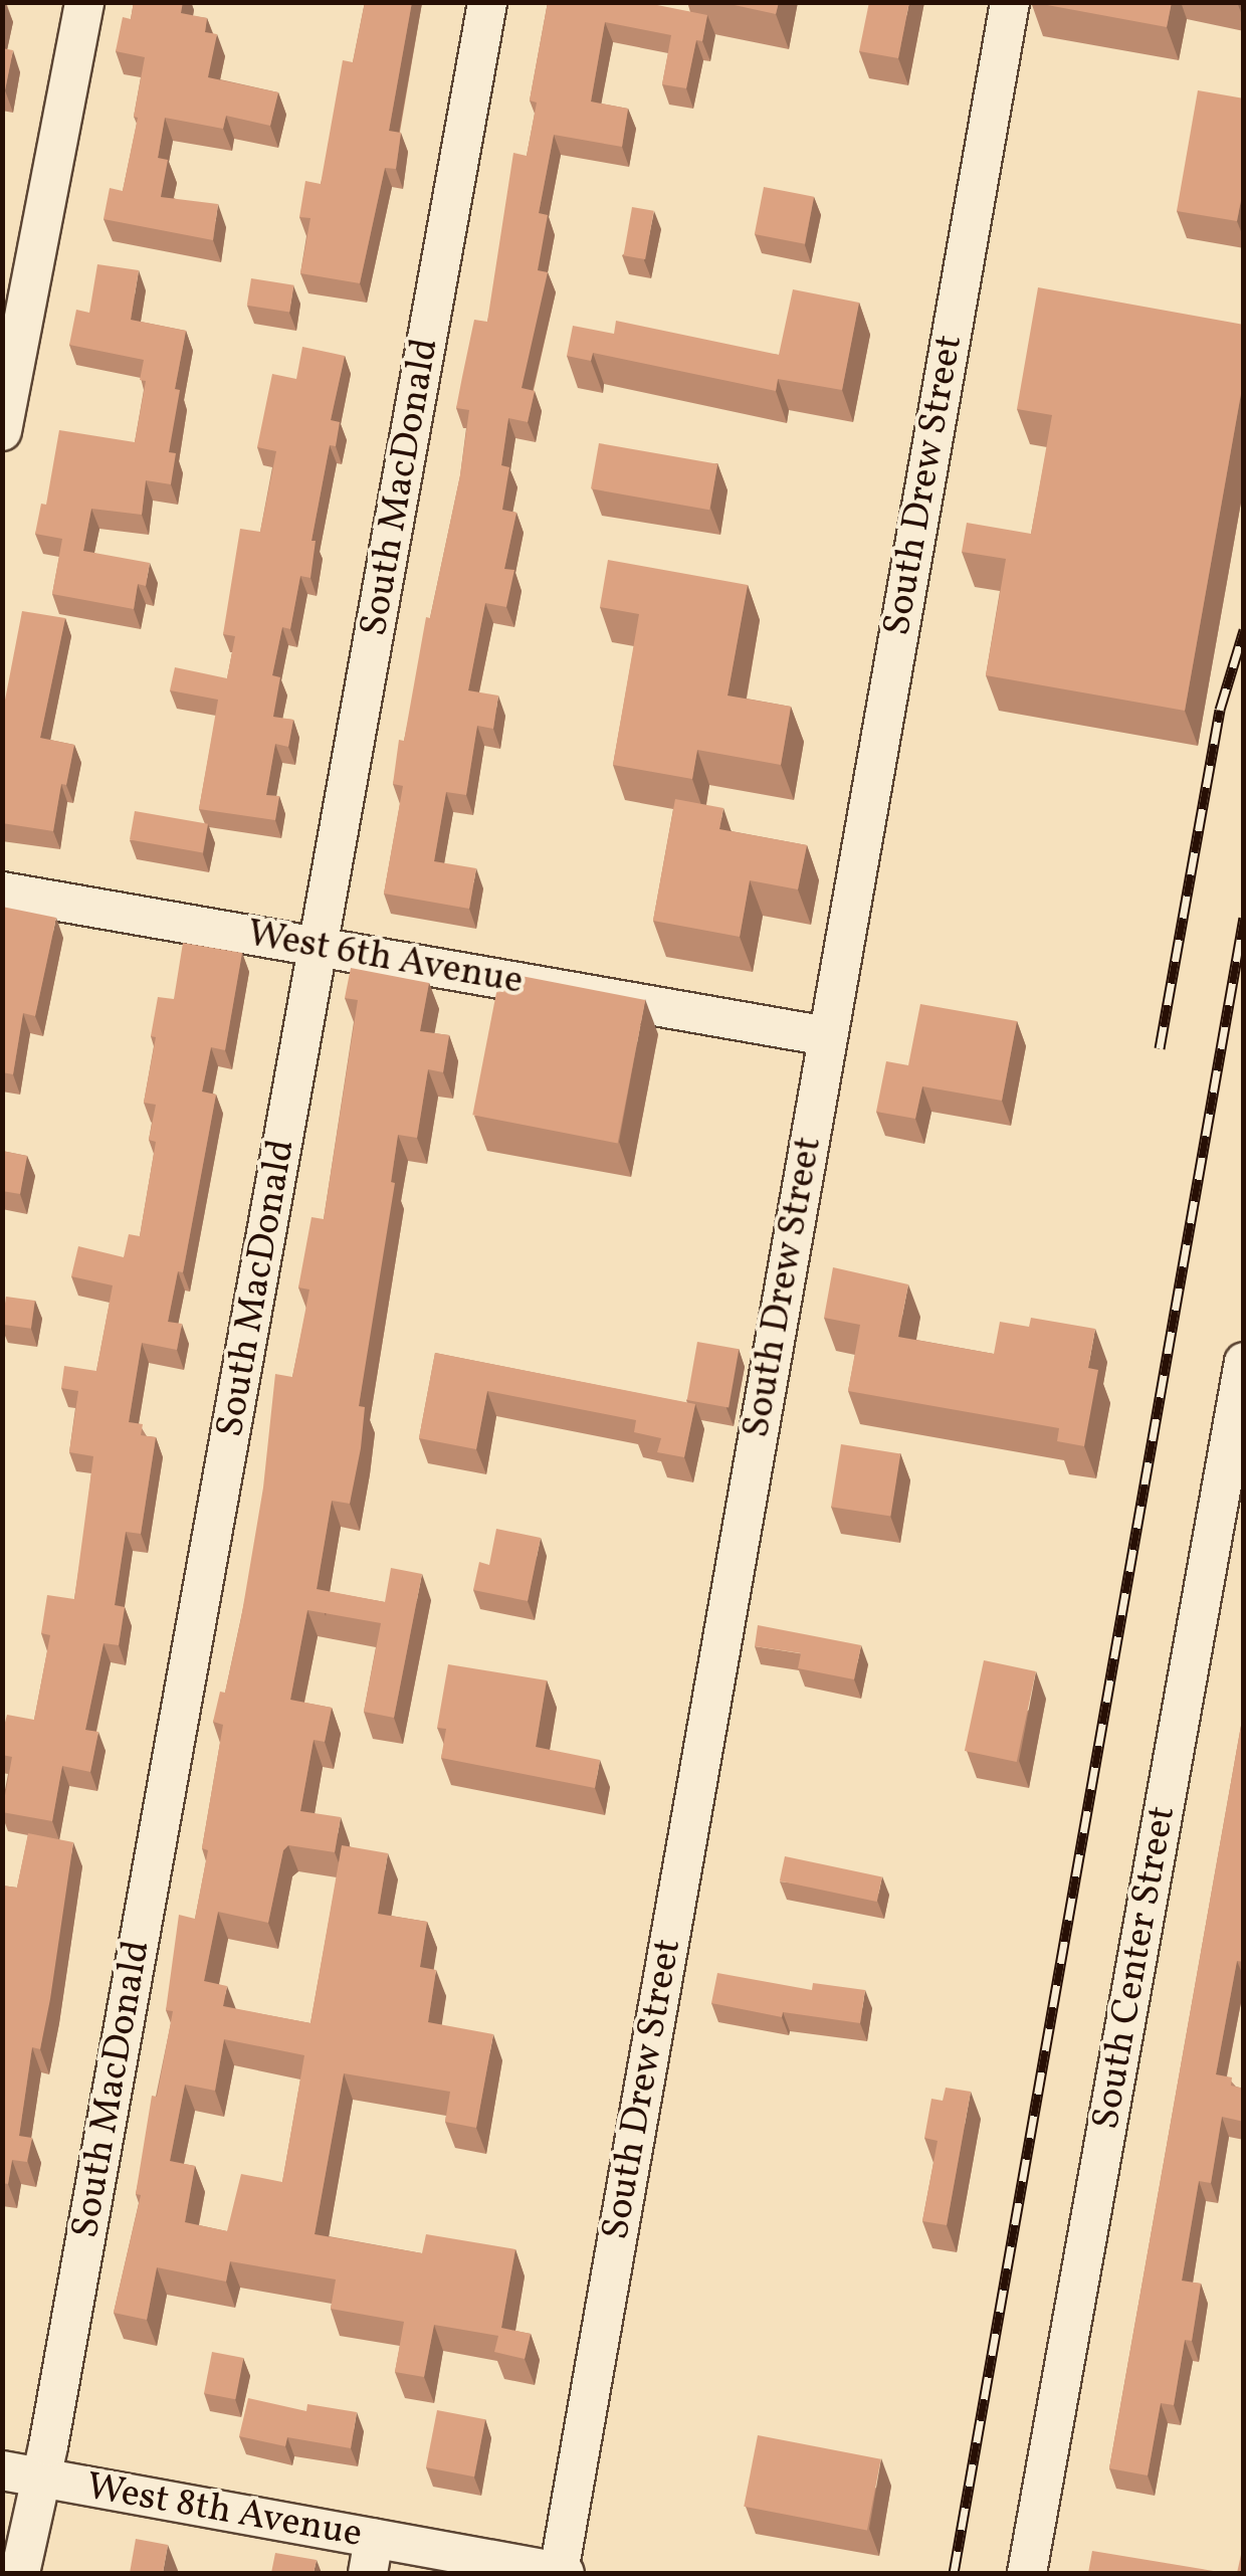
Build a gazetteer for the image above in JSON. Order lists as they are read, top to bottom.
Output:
{
  "streets": {
    "street": [
      "South Drew Street",
      "South MacDonald",
      "West 6th Avenue",
      "South Center Street",
      "West 8th Avenue"
    ]
  },
  "crossings": [
    ["South Drew Street", "West 6th Avenue"],
    ["South Drew Street", "West 8th Avenue"],
    ["South MacDonald", "West 6th Avenue"],
    ["South MacDonald", "West 8th Avenue"]
  ]
}
